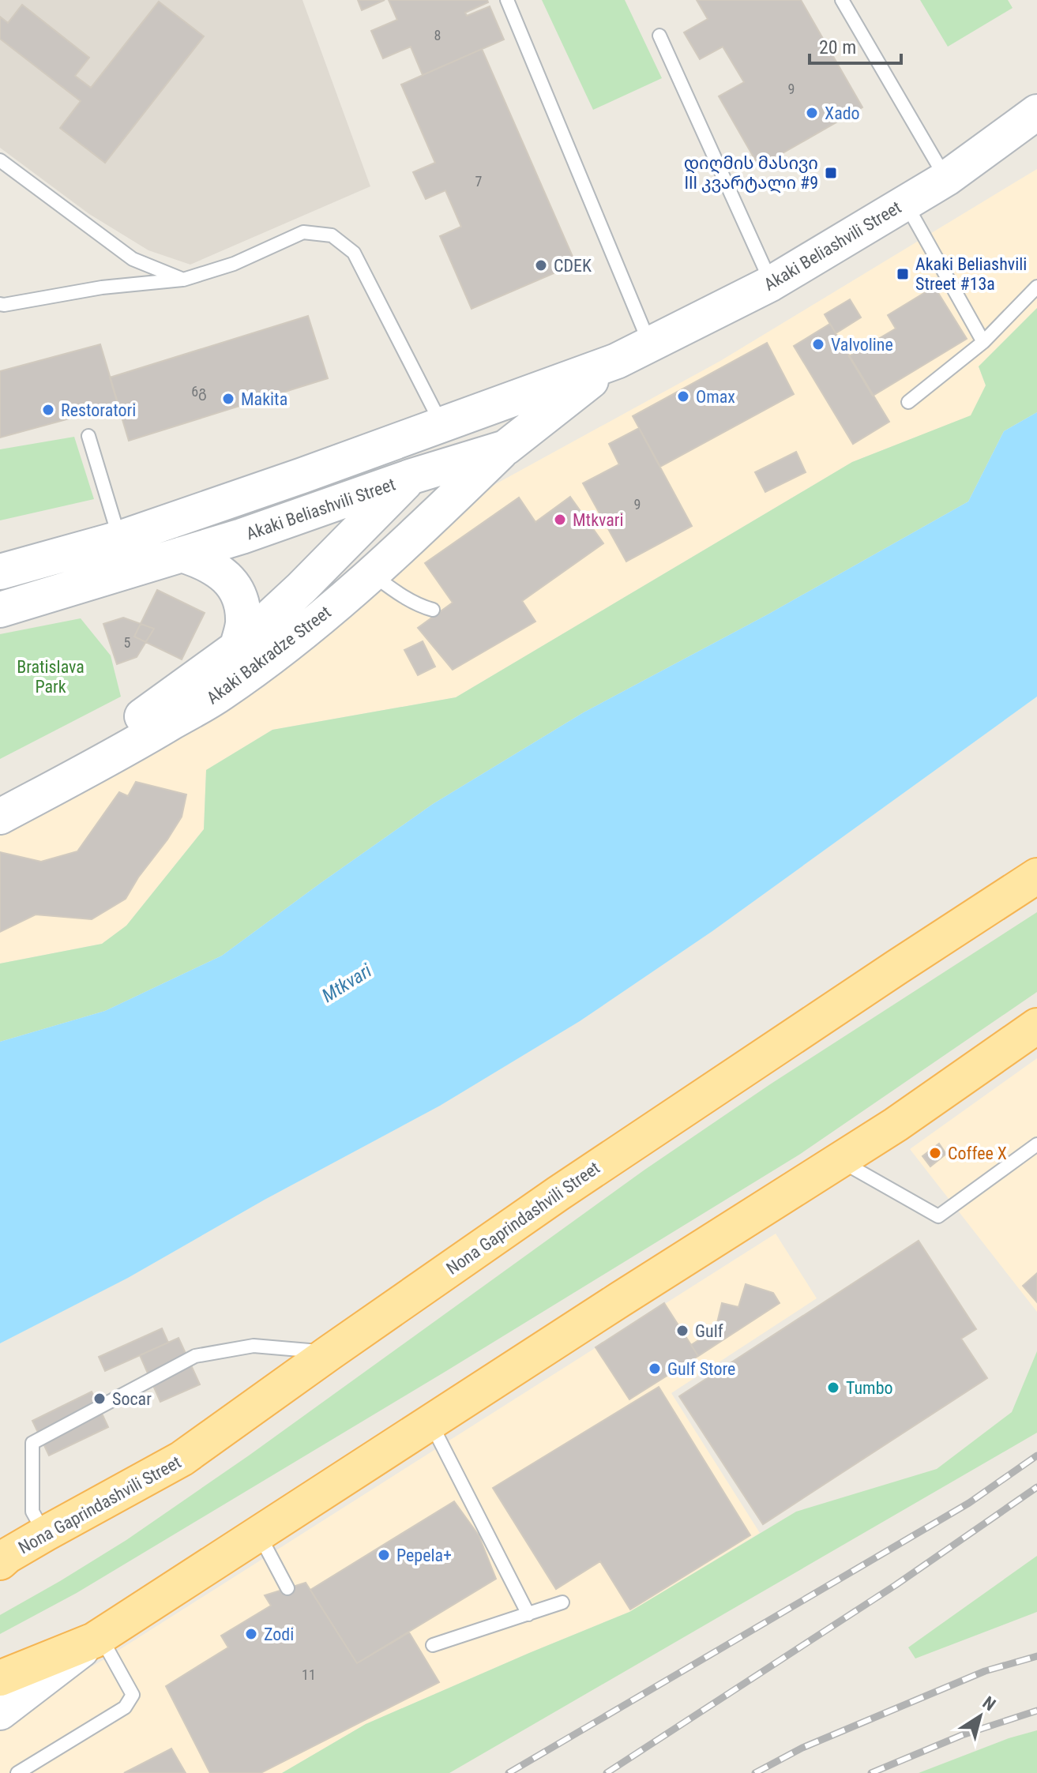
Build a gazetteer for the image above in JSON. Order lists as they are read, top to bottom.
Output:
{
  "streets": {
    "main road": ["Akaki Beliashvili Street", "Akaki Bakradze Street", "Nona Gaprindashvili Street"]
  },
  "crossings": [
    ["Akaki Beliashvili Street", "Akaki Bakradze Street"]
  ],
  "water": ["Mtkvari"],
  "parks": ["Bratislava Park"],
  "places": {
    "other": [
      "Xado",
      "CDEK",
      "Valvoline",
      "Omax",
      "Makita",
      "Restoratori",
      "Mtkvari",
      "Coffee X",
      "Gulf",
      "Gulf Store",
      "Tumbo",
      "Socar",
      "Pepela+",
      "Zodi"
    ],
    "transit": ["დიღმის მასივი III კვარტალი #9", "Akaki Beliashvili Street #13a"]
  },
  "house_numbers": [
    "8",
    "9",
    "7",
    "6გ",
    "9",
    "5",
    "11"
  ],
  "scale_bar": "20 m",
  "north": "top right"
}
